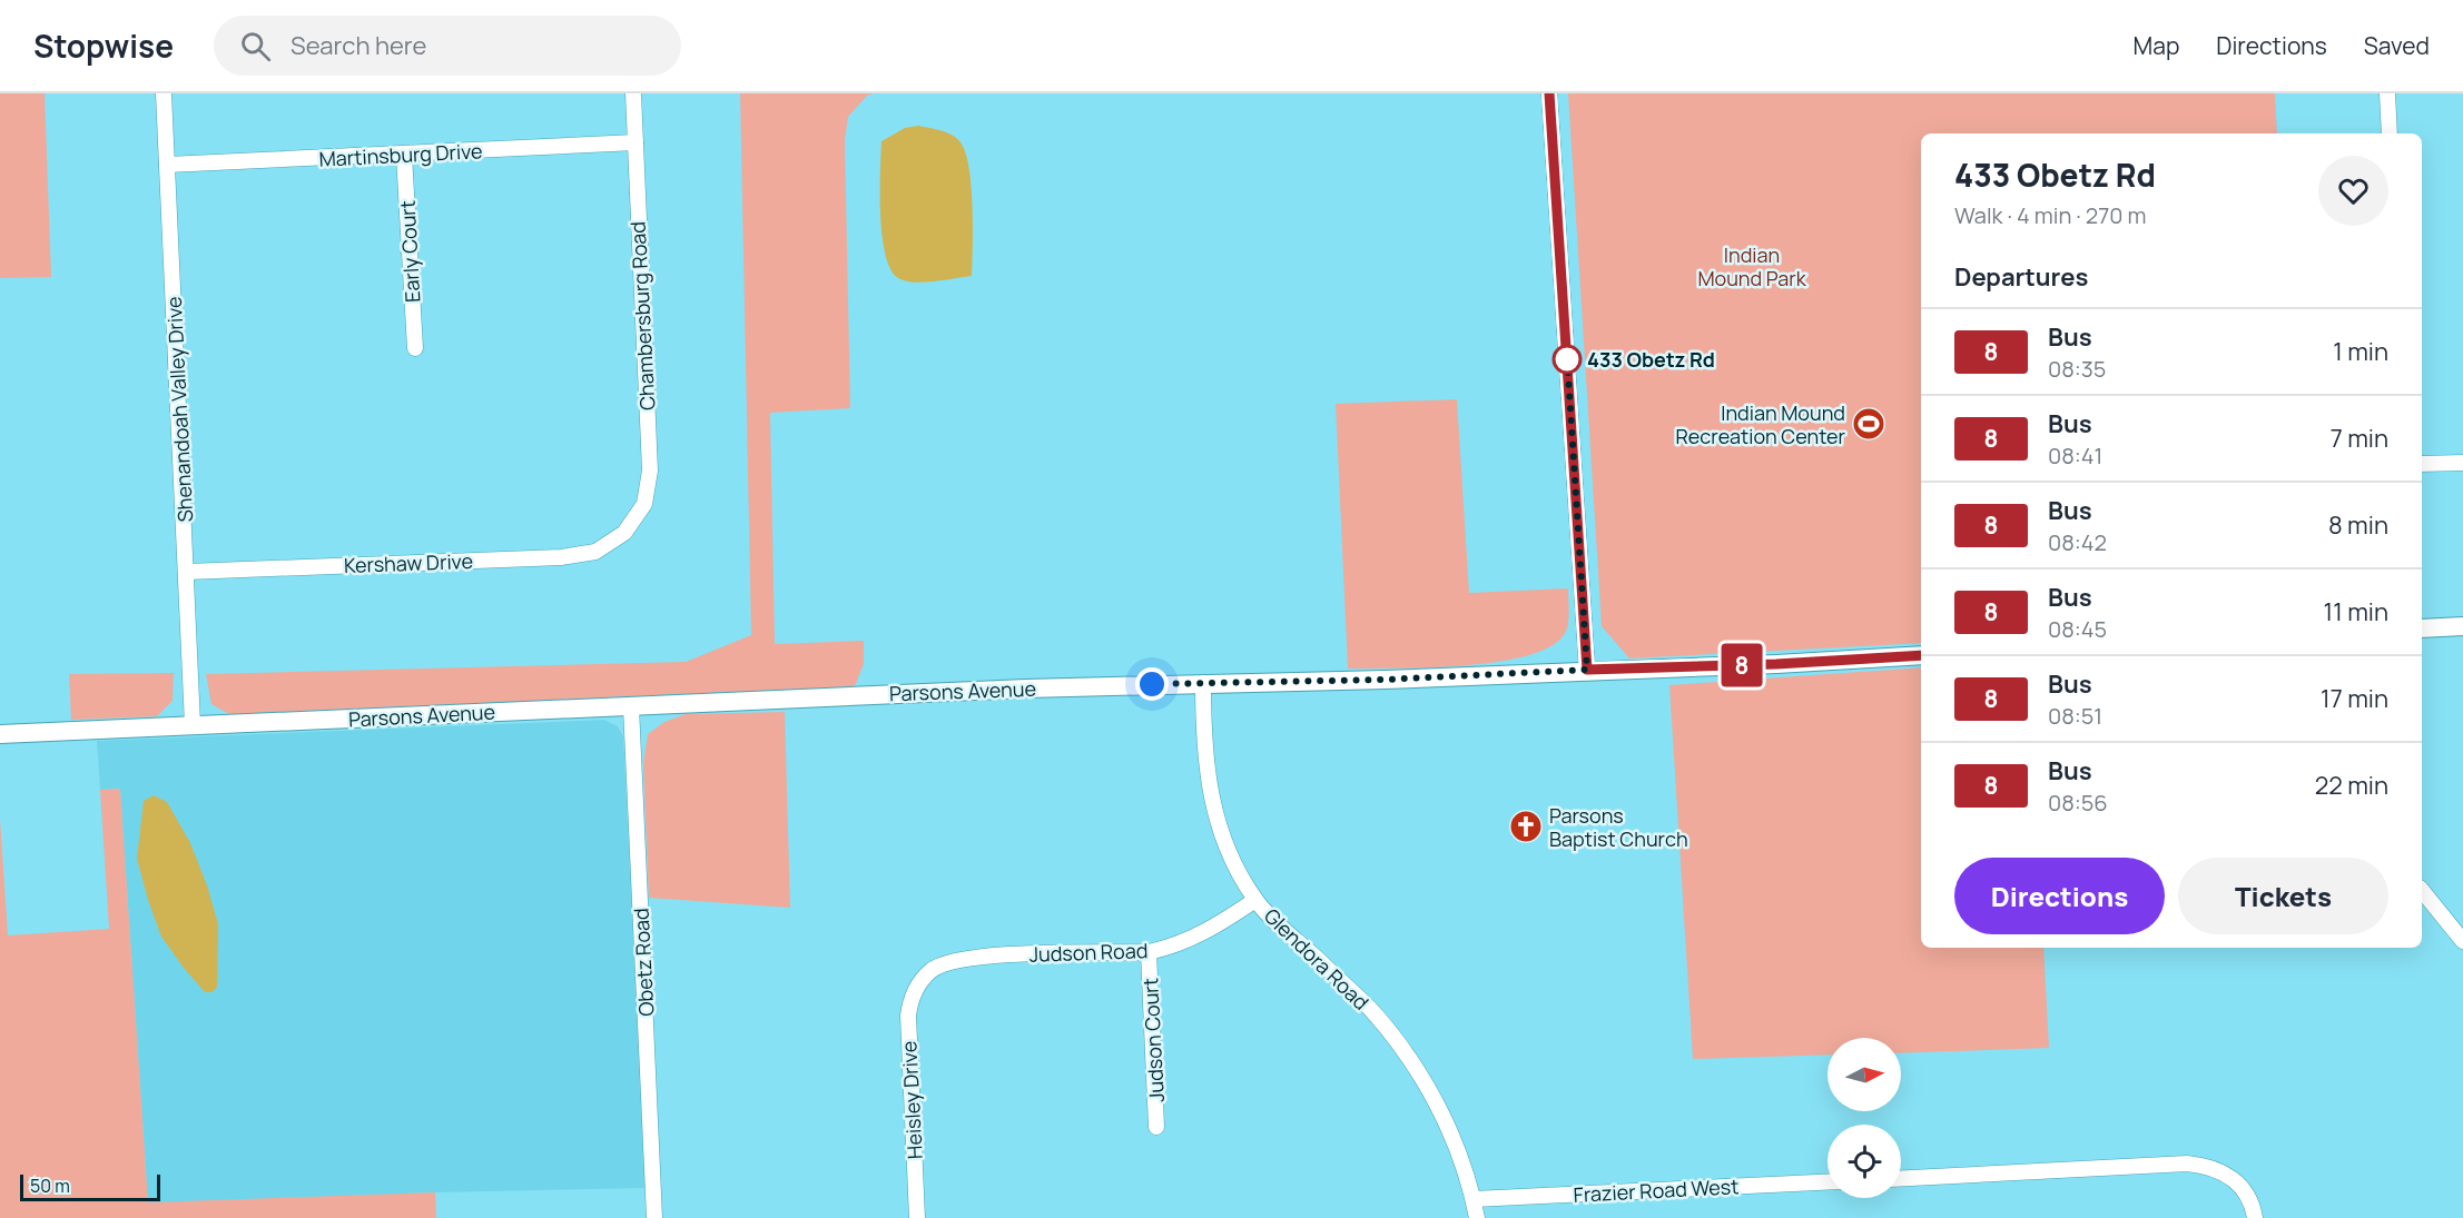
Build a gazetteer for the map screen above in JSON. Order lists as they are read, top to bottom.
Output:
{
  "streets": {
    "street": [
      "Martinsburg Drive",
      "Early Court",
      "Chambersburg Road",
      "Shenandoah Valley Drive",
      "Kershaw Drive",
      "Parsons Avenue",
      "Judson Road",
      "Glendora Road",
      "Obetz Road",
      "Judson Court",
      "Heisley Drive",
      "Frazier Road West"
    ]
  },
  "crossings": [
    ["Martinsburg Drive", "Early Court"],
    ["Martinsburg Drive", "Chambersburg Road"],
    ["Martinsburg Drive", "Shenandoah Valley Drive"],
    ["Chambersburg Road", "Kershaw Drive"],
    ["Shenandoah Valley Drive", "Kershaw Drive"],
    ["Shenandoah Valley Drive", "Parsons Avenue"],
    ["Parsons Avenue", "Glendora Road"],
    ["Parsons Avenue", "Obetz Road"],
    ["Judson Road", "Glendora Road"],
    ["Judson Road", "Judson Court"],
    ["Judson Road", "Heisley Drive"],
    ["Glendora Road", "Frazier Road West"]
  ],
  "parks": ["Indian Mound Park"],
  "places": {
    "other": ["433 Obetz Rd"],
    "sports": ["Indian Mound Recreation Center"],
    "church": ["Parsons Baptist Church"]
  },
  "lines": ["bus line 8"],
  "scale_bar": "50 m",
  "north": "right",
  "page": {
    "header": "Stopwise",
    "search": "Search here",
    "nav": ["Map", "Directions", "Saved"],
    "on_map": "8",
    "heading": [
      ["433 Obetz Rd", "Walk · 4 min · 270 m"],
      "Departures"
    ],
    "list": [
      {
        "mark": "8",
        "name": "Bus",
        "note": "08:35",
        "value": "1 min"
      },
      {
        "mark": "8",
        "name": "Bus",
        "note": "08:41",
        "value": "7 min"
      },
      {
        "mark": "8",
        "name": "Bus",
        "note": "08:42",
        "value": "8 min"
      },
      {
        "mark": "8",
        "name": "Bus",
        "note": "08:45",
        "value": "11 min"
      },
      {
        "mark": "8",
        "name": "Bus",
        "note": "08:51",
        "value": "17 min"
      },
      {
        "mark": "8",
        "name": "Bus",
        "note": "08:56",
        "value": "22 min"
      }
    ],
    "buttons": ["Directions", "Tickets"],
    "scale": "50 m"
  }
}
